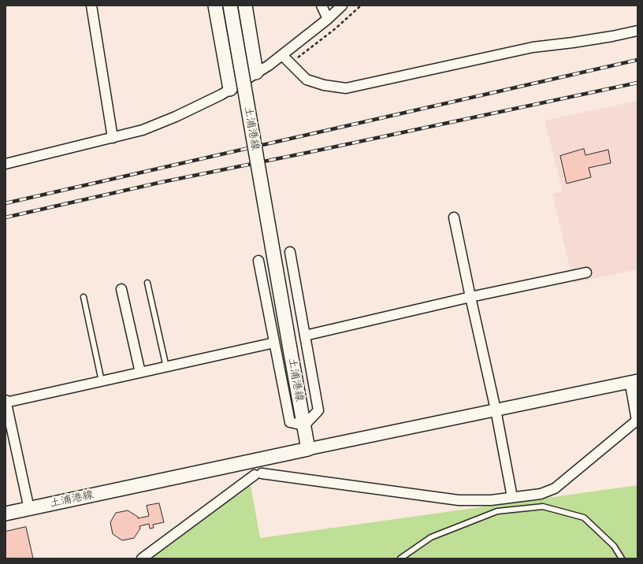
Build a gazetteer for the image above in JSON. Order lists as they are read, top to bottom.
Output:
{
  "streets": {
    "main road": ["土浦港線"]
  }
}
